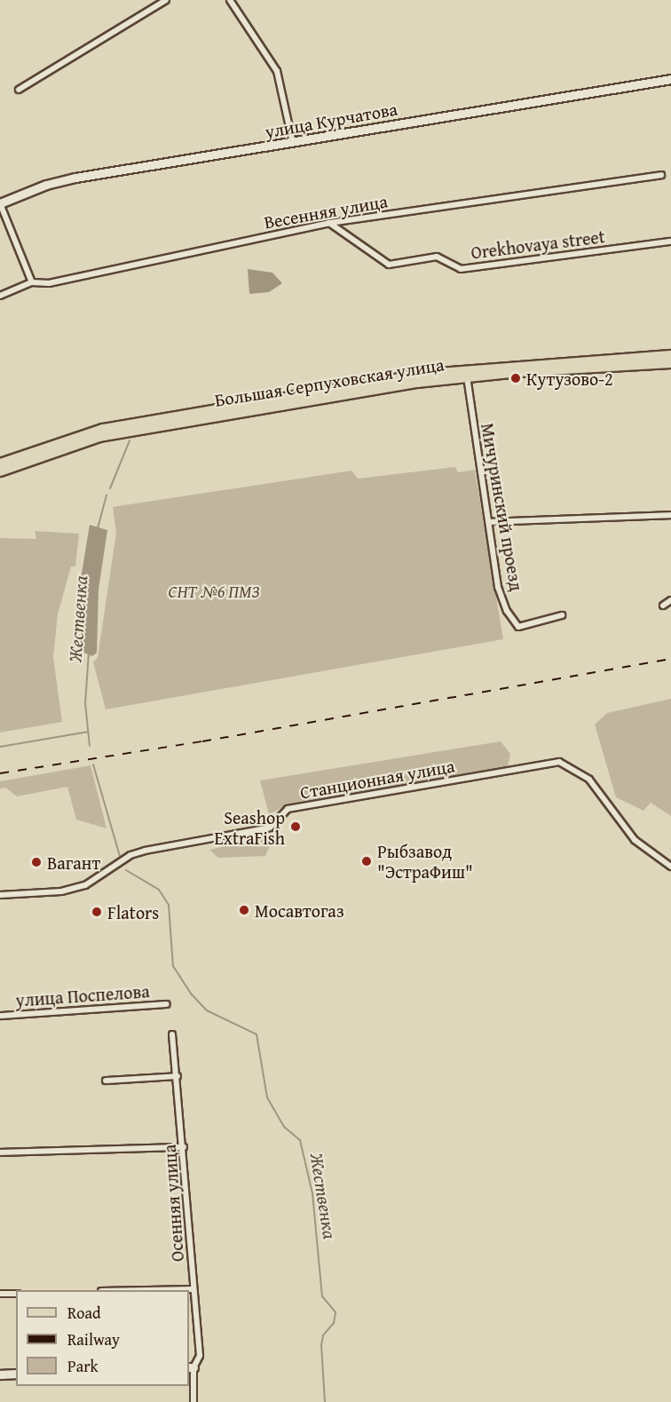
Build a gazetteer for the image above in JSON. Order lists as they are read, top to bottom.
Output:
{
  "streets": {
    "main road": ["Большая Серпуховская улица"],
    "street": [
      "улица Курчатова",
      "Весенняя улица",
      "Orekhovaya street",
      "Мичуринский проезд",
      "Станционная улица",
      "улица Поспелова",
      "Осенняя улица"
    ]
  },
  "crossings": [
    ["Весенняя улица", "Orekhovaya street"],
    ["Большая Серпуховская улица", "Мичуринский проезд"]
  ],
  "water": ["Жественка"],
  "parks": ["СНТ №6 ПМЗ"],
  "places": [
    "Кутузово-2",
    "Seashop ExtraFish",
    "Рыбзавод \"ЭстраФиш\"",
    "Вагант",
    "Мосавтогаз",
    "Flators"
  ],
  "legend": ["Road", "Railway", "Park"]
}
